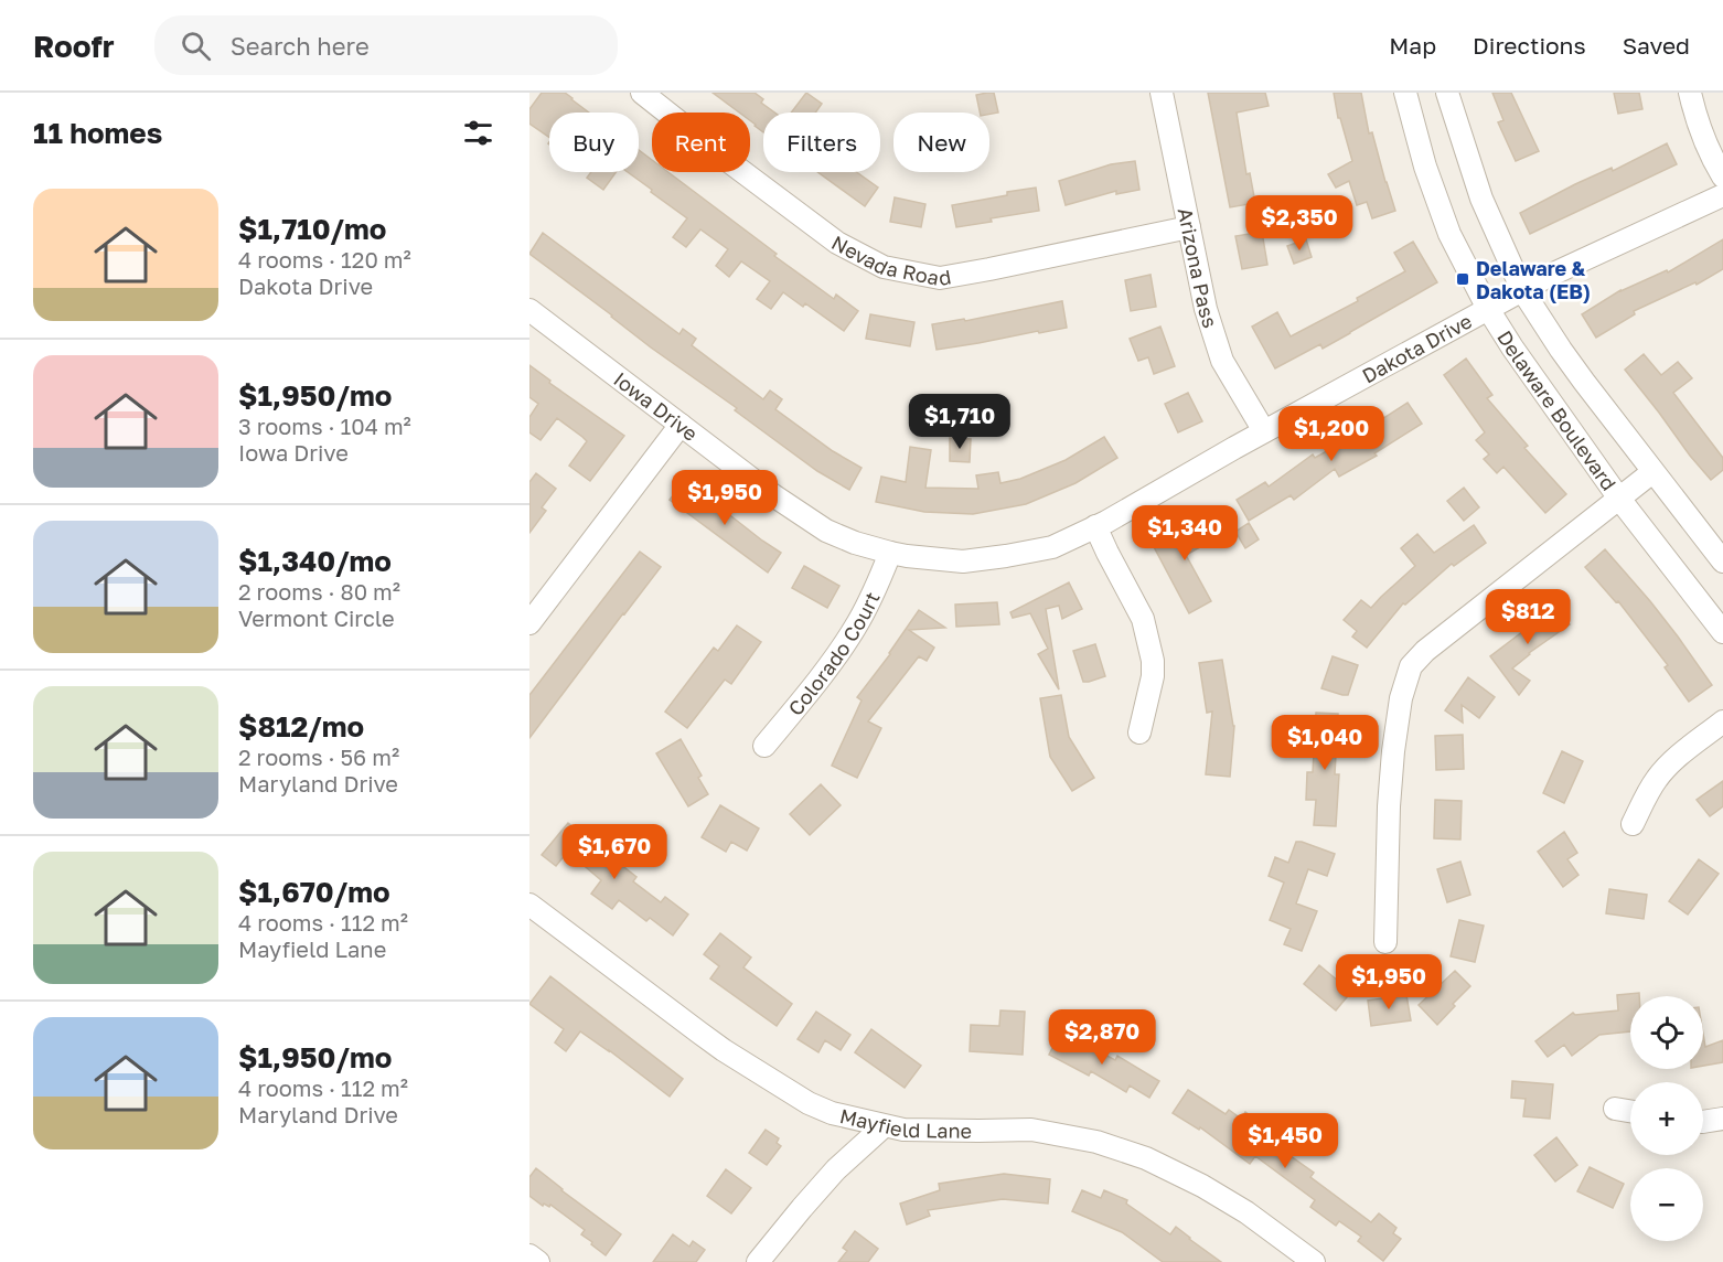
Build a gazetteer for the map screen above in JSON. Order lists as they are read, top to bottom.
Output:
{
  "streets": {
    "street": [
      "Nevada Road",
      "Arizona Pass",
      "Dakota Drive",
      "Iowa Drive",
      "Delaware Boulevard",
      "Colorado Court",
      "Mayfield Lane"
    ]
  },
  "crossings": [
    ["Nevada Road", "Arizona Pass"],
    ["Arizona Pass", "Dakota Drive"],
    ["Dakota Drive", "Iowa Drive"],
    ["Dakota Drive", "Delaware Boulevard"],
    ["Dakota Drive", "Colorado Court"],
    ["Iowa Drive", "Colorado Court"]
  ],
  "places": {
    "transit": ["Delaware & Dakota (EB)"]
  },
  "page": {
    "header": "Roofr",
    "search": "Search here",
    "nav": ["Map", "Directions", "Saved"],
    "heading": "11 homes",
    "chip": [
      "Buy",
      "Rent",
      "Filters",
      "New"
    ],
    "list": [
      {
        "name": "$1,710/mo",
        "note": "4 rooms · 120 m² · Dakota Drive"
      },
      {
        "name": "$1,950/mo",
        "note": "3 rooms · 104 m² · Iowa Drive"
      },
      {
        "name": "$1,340/mo",
        "note": "2 rooms · 80 m² · Vermont Circle"
      },
      {
        "name": "$812/mo",
        "note": "2 rooms · 56 m² · Maryland Drive"
      },
      {
        "name": "$1,670/mo",
        "note": "4 rooms · 112 m² · Mayfield Lane"
      },
      {
        "name": "$1,950/mo",
        "note": "4 rooms · 112 m² · Maryland Drive"
      }
    ],
    "price": [
      "$2,350",
      "$1,710",
      "$1,200",
      "$1,950",
      "$1,340",
      "$812",
      "$1,040",
      "$1,670",
      "$1,950",
      "$2,870",
      "$1,450"
    ],
    "map_buttons": ["+", "−"]
  }
}
